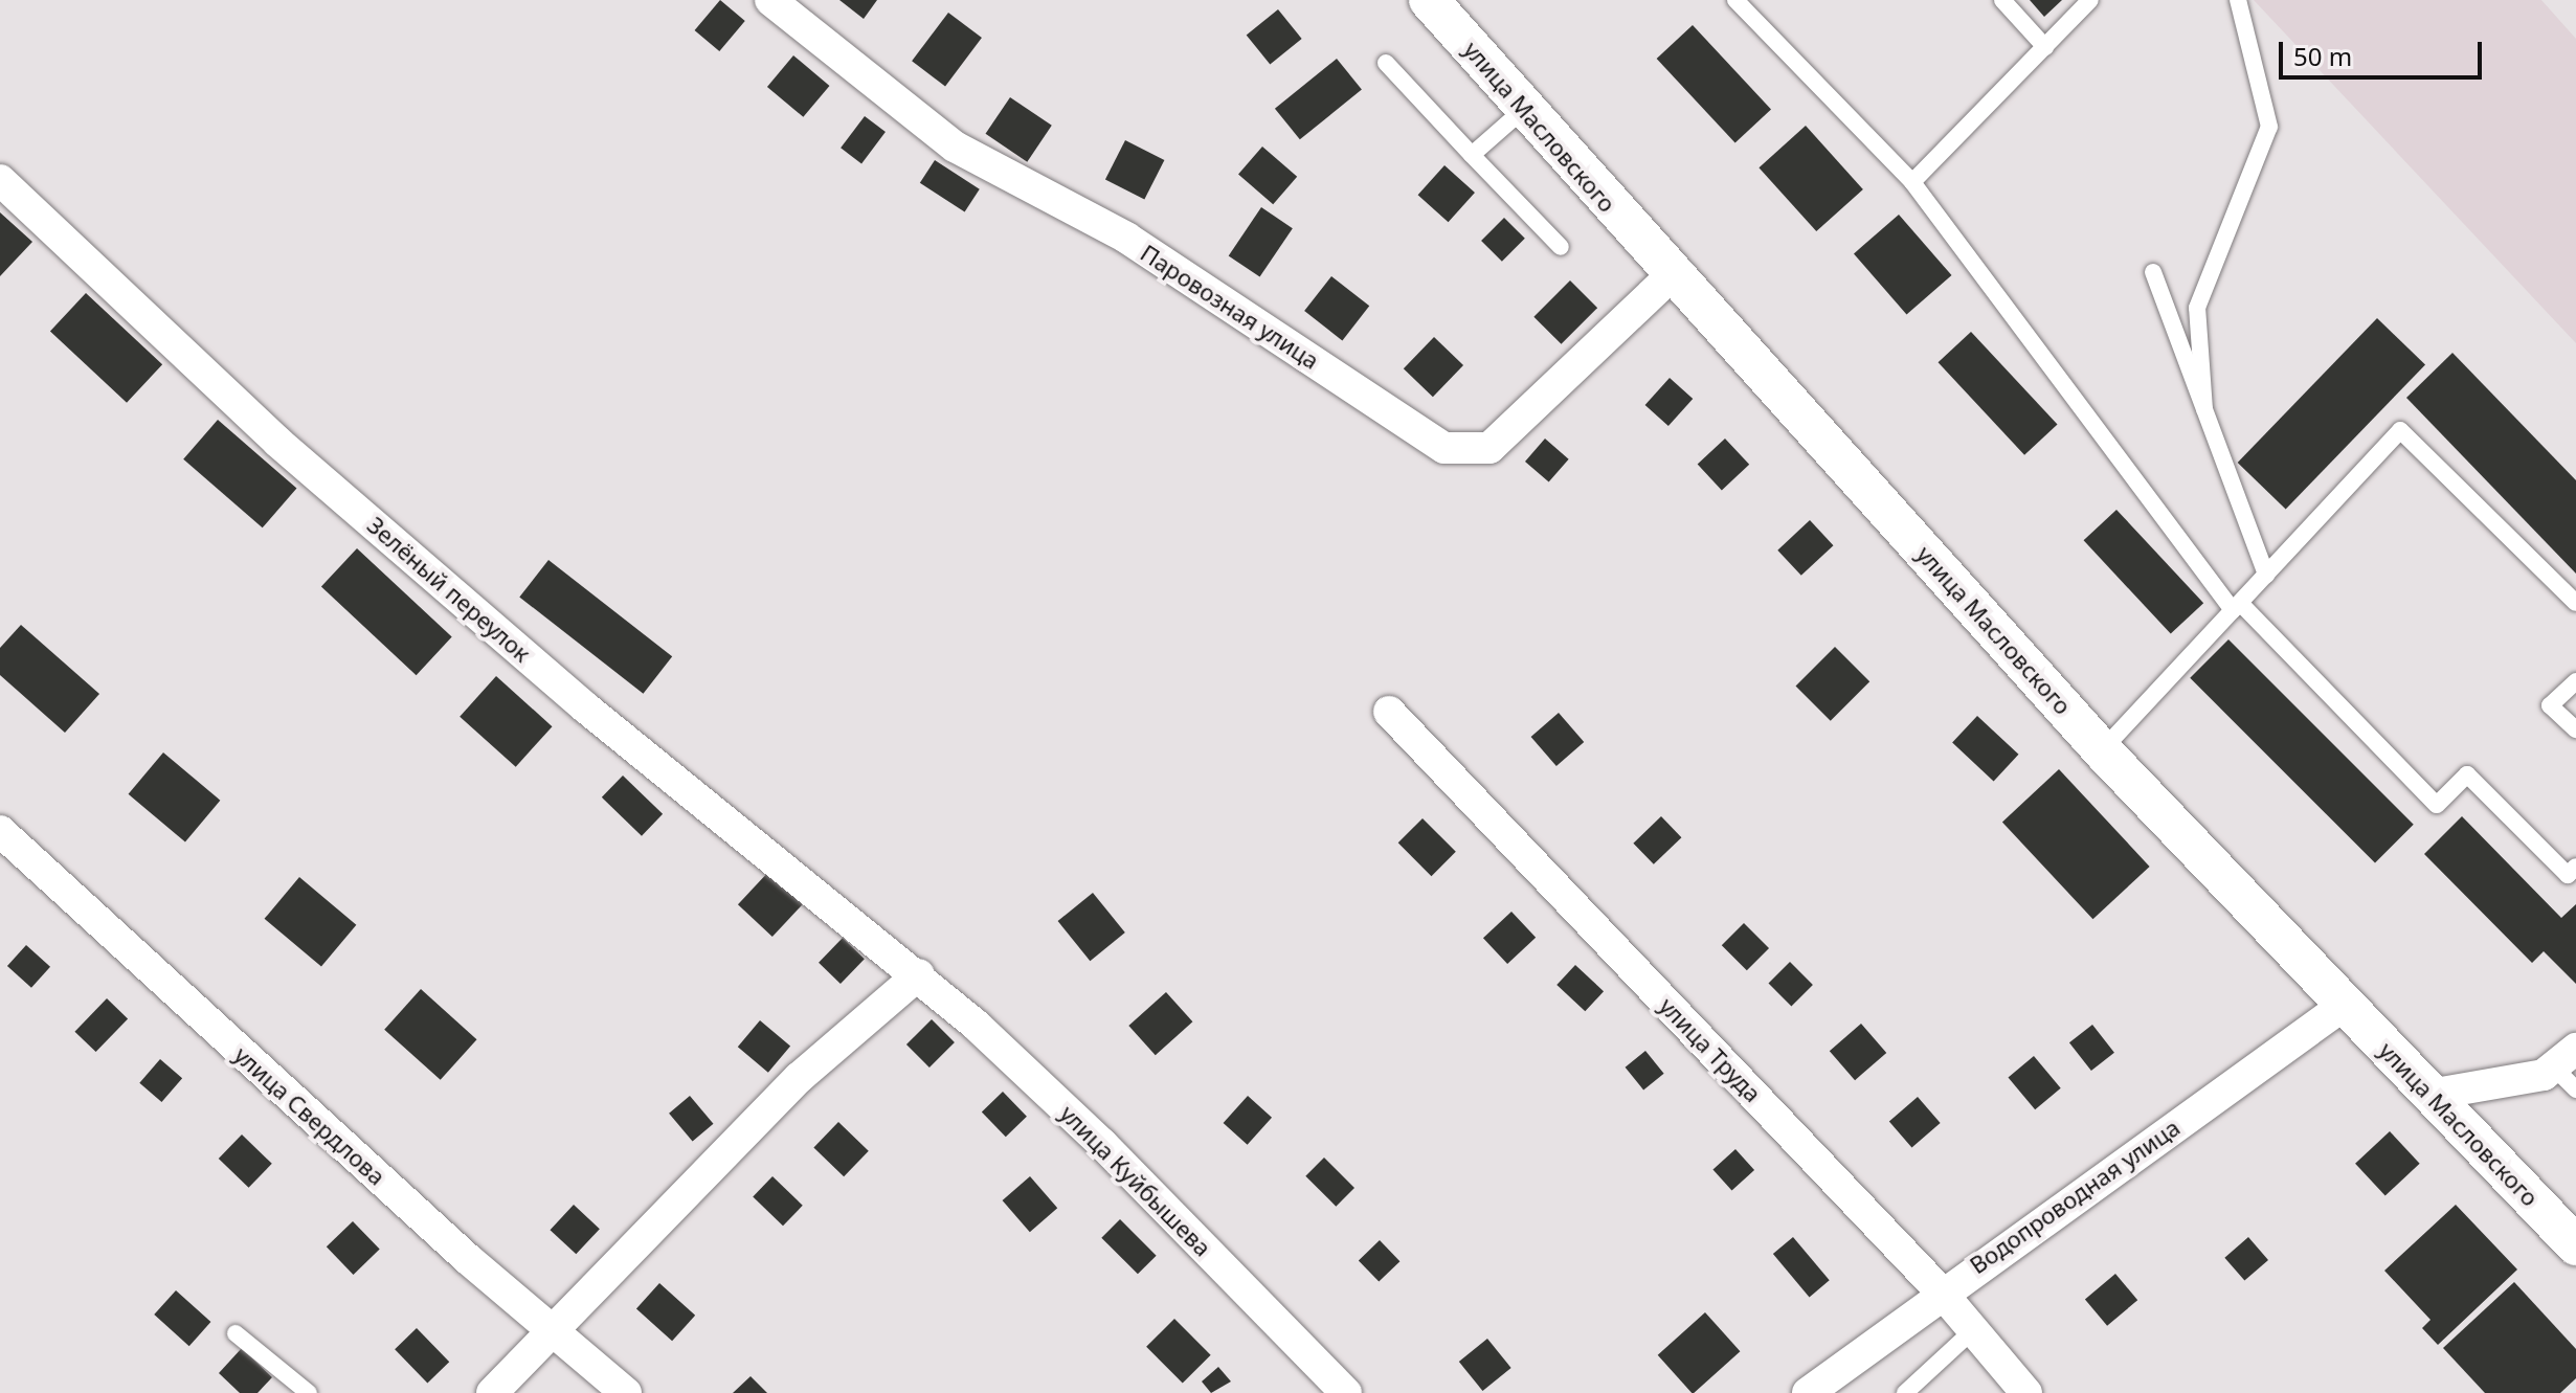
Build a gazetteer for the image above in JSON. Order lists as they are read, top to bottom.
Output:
{
  "streets": {
    "street": [
      "улица Масловского",
      "Паровозная улица",
      "Зелёный переулок",
      "улица Труда",
      "улица Свердлова",
      "улица Куйбышева",
      "Водопроводная улица"
    ]
  },
  "crossings": [
    ["улица Масловского", "Паровозная улица"],
    ["улица Масловского", "Водопроводная улица"],
    ["Зелёный переулок", "улица Куйбышева"],
    ["улица Труда", "Водопроводная улица"]
  ],
  "scale_bar": "50 m"
}
